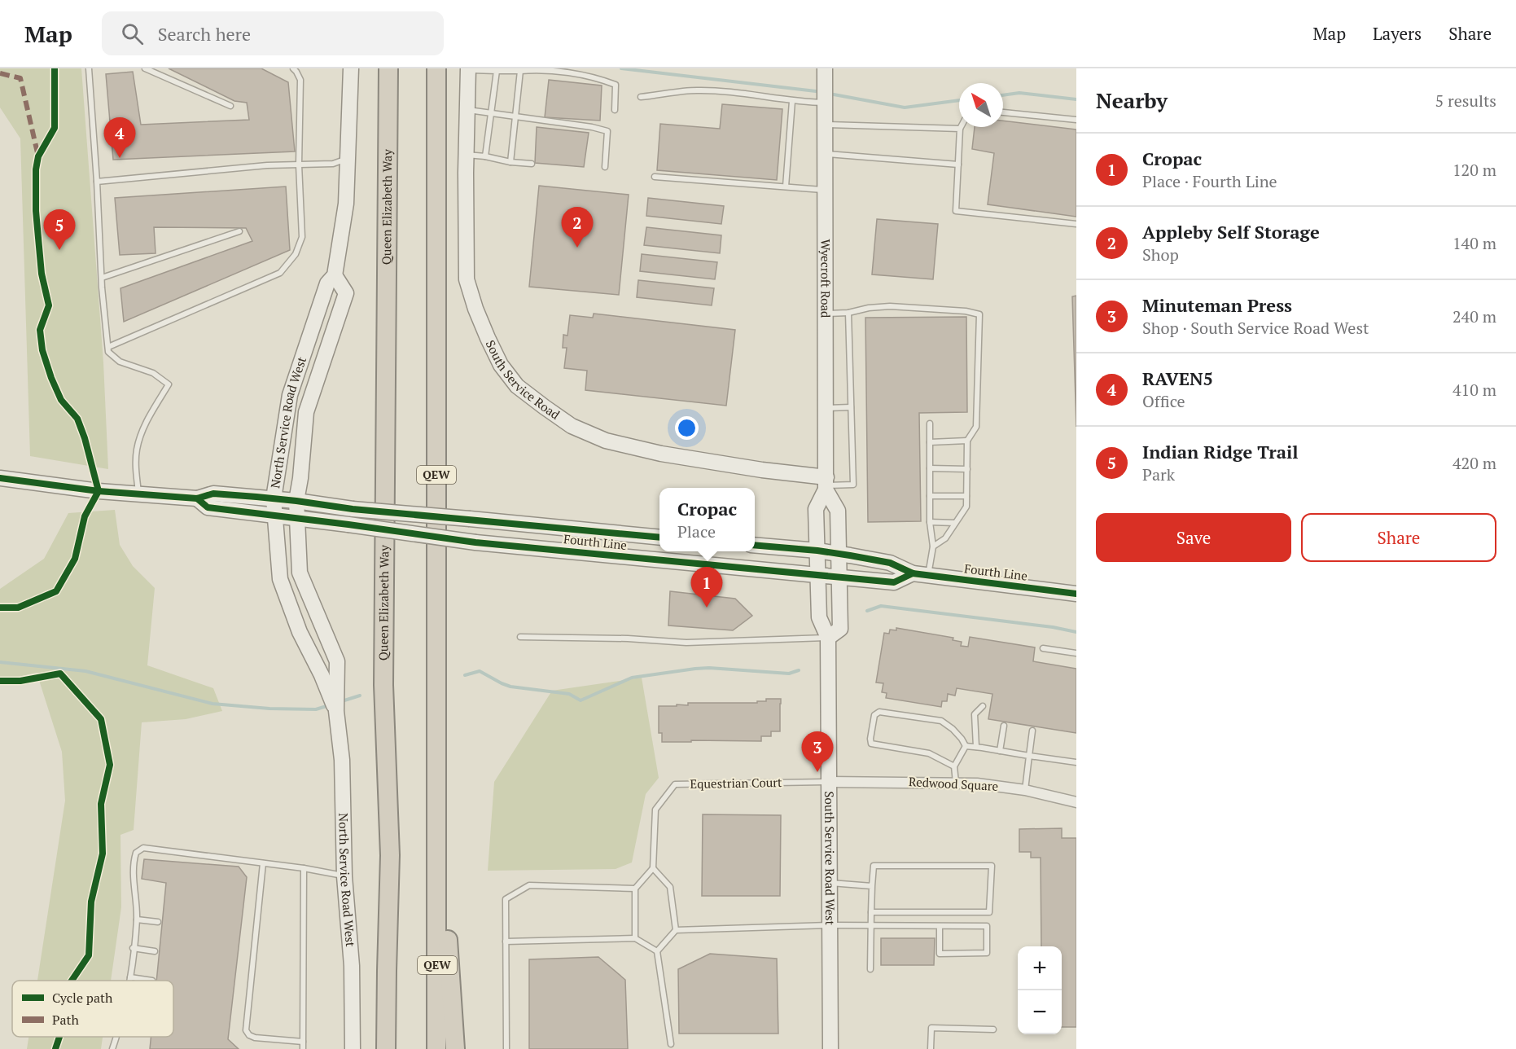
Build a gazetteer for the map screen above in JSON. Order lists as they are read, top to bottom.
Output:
{
  "streets": {
    "highway": ["Queen Elizabeth Way", "QEW"],
    "street": [
      "Wyecroft Road",
      "South Service Road",
      "North Service Road West",
      "Fourth Line",
      "Redwood Square",
      "South Service Road West"
    ],
    "lane": ["Equestrian Court"]
  },
  "crossings": [
    ["Wyecroft Road", "South Service Road"],
    ["Wyecroft Road", "Fourth Line"],
    ["Wyecroft Road", "South Service Road West"],
    ["North Service Road West", "Fourth Line"],
    ["Fourth Line", "South Service Road West"],
    ["Equestrian Court", "Redwood Square"],
    ["Equestrian Court", "South Service Road West"],
    ["Redwood Square", "South Service Road West"]
  ],
  "legend": ["Cycle path", "Path"],
  "north": "top left",
  "page": {
    "header": "Map",
    "search": "Search here",
    "nav": ["Map", "Layers", "Share"],
    "heading": ["Nearby", "5 results"],
    "pins": [
      "4",
      "2",
      "5",
      "1",
      "3"
    ],
    "list": [
      {
        "mark": "1",
        "name": "Cropac",
        "note": "Place · Fourth Line",
        "value": "120 m"
      },
      {
        "mark": "2",
        "name": "Appleby Self Storage",
        "note": "Shop",
        "value": "140 m"
      },
      {
        "mark": "3",
        "name": "Minuteman Press",
        "note": "Shop · South Service Road West",
        "value": "240 m"
      },
      {
        "mark": "4",
        "name": "RAVEN5",
        "note": "Office",
        "value": "410 m"
      },
      {
        "mark": "5",
        "name": "Indian Ridge Trail",
        "note": "Park",
        "value": "420 m"
      }
    ],
    "popup": ["Cropac", "Place"],
    "buttons": ["Save", "Share"],
    "map_buttons": ["+", "−"]
  }
}
